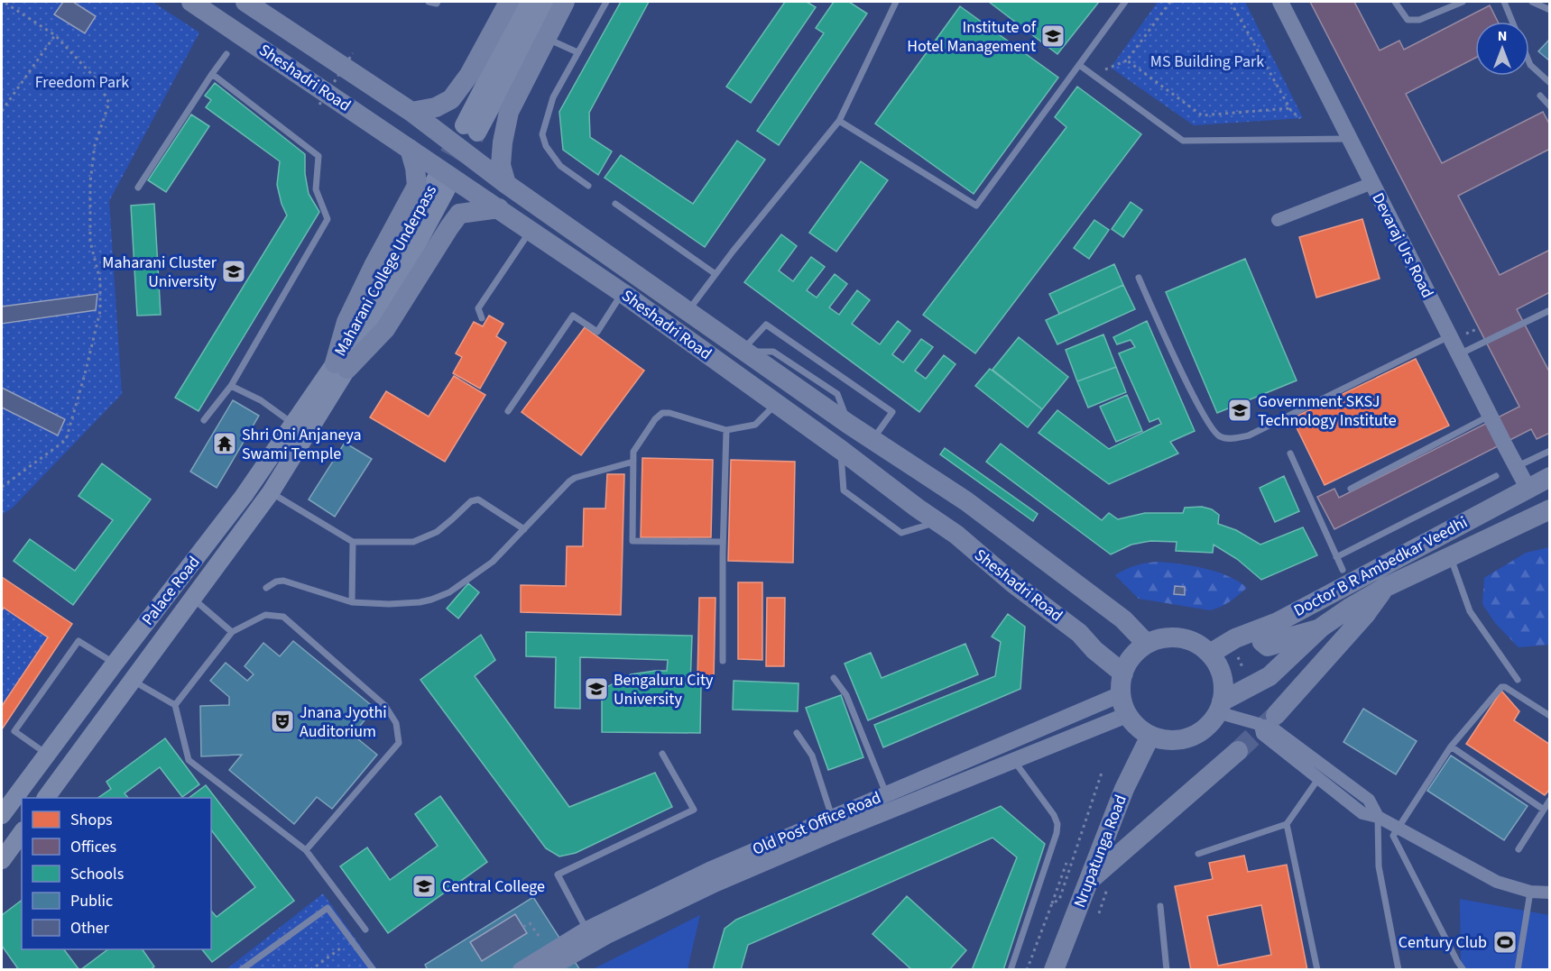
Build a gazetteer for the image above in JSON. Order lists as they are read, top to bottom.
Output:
{
  "streets": {
    "main road": [
      "Sheshadri Road",
      "Maharani College Underpass",
      "Doctor B R Ambedkar Veedhi",
      "Palace Road",
      "Nrupatunga Road"
    ],
    "street": ["Devaraj Urs Road", "Old Post Office Road"]
  },
  "crossings": [
    ["Sheshadri Road", "Doctor B R Ambedkar Veedhi"],
    ["Sheshadri Road", "Old Post Office Road"],
    ["Sheshadri Road", "Nrupatunga Road"],
    ["Devaraj Urs Road", "Doctor B R Ambedkar Veedhi"],
    ["Maharani College Underpass", "Palace Road"],
    ["Doctor B R Ambedkar Veedhi", "Old Post Office Road"],
    ["Doctor B R Ambedkar Veedhi", "Nrupatunga Road"],
    ["Old Post Office Road", "Nrupatunga Road"]
  ],
  "parks": ["MS Building Park", "Freedom Park"],
  "places": {
    "school or university": [
      "Institute of Hotel Management",
      "Maharani Cluster University",
      "Government SKSJ Technology Institute",
      "Bengaluru City University",
      "Central College"
    ],
    "temple": ["Shri Oni Anjaneya Swami Temple"],
    "theatre": ["Jnana Jyothi Auditorium"],
    "sports": ["Century Club"]
  },
  "legend": [
    "Shops",
    "Offices",
    "Schools",
    "Public",
    "Other"
  ],
  "north": "top"
}
